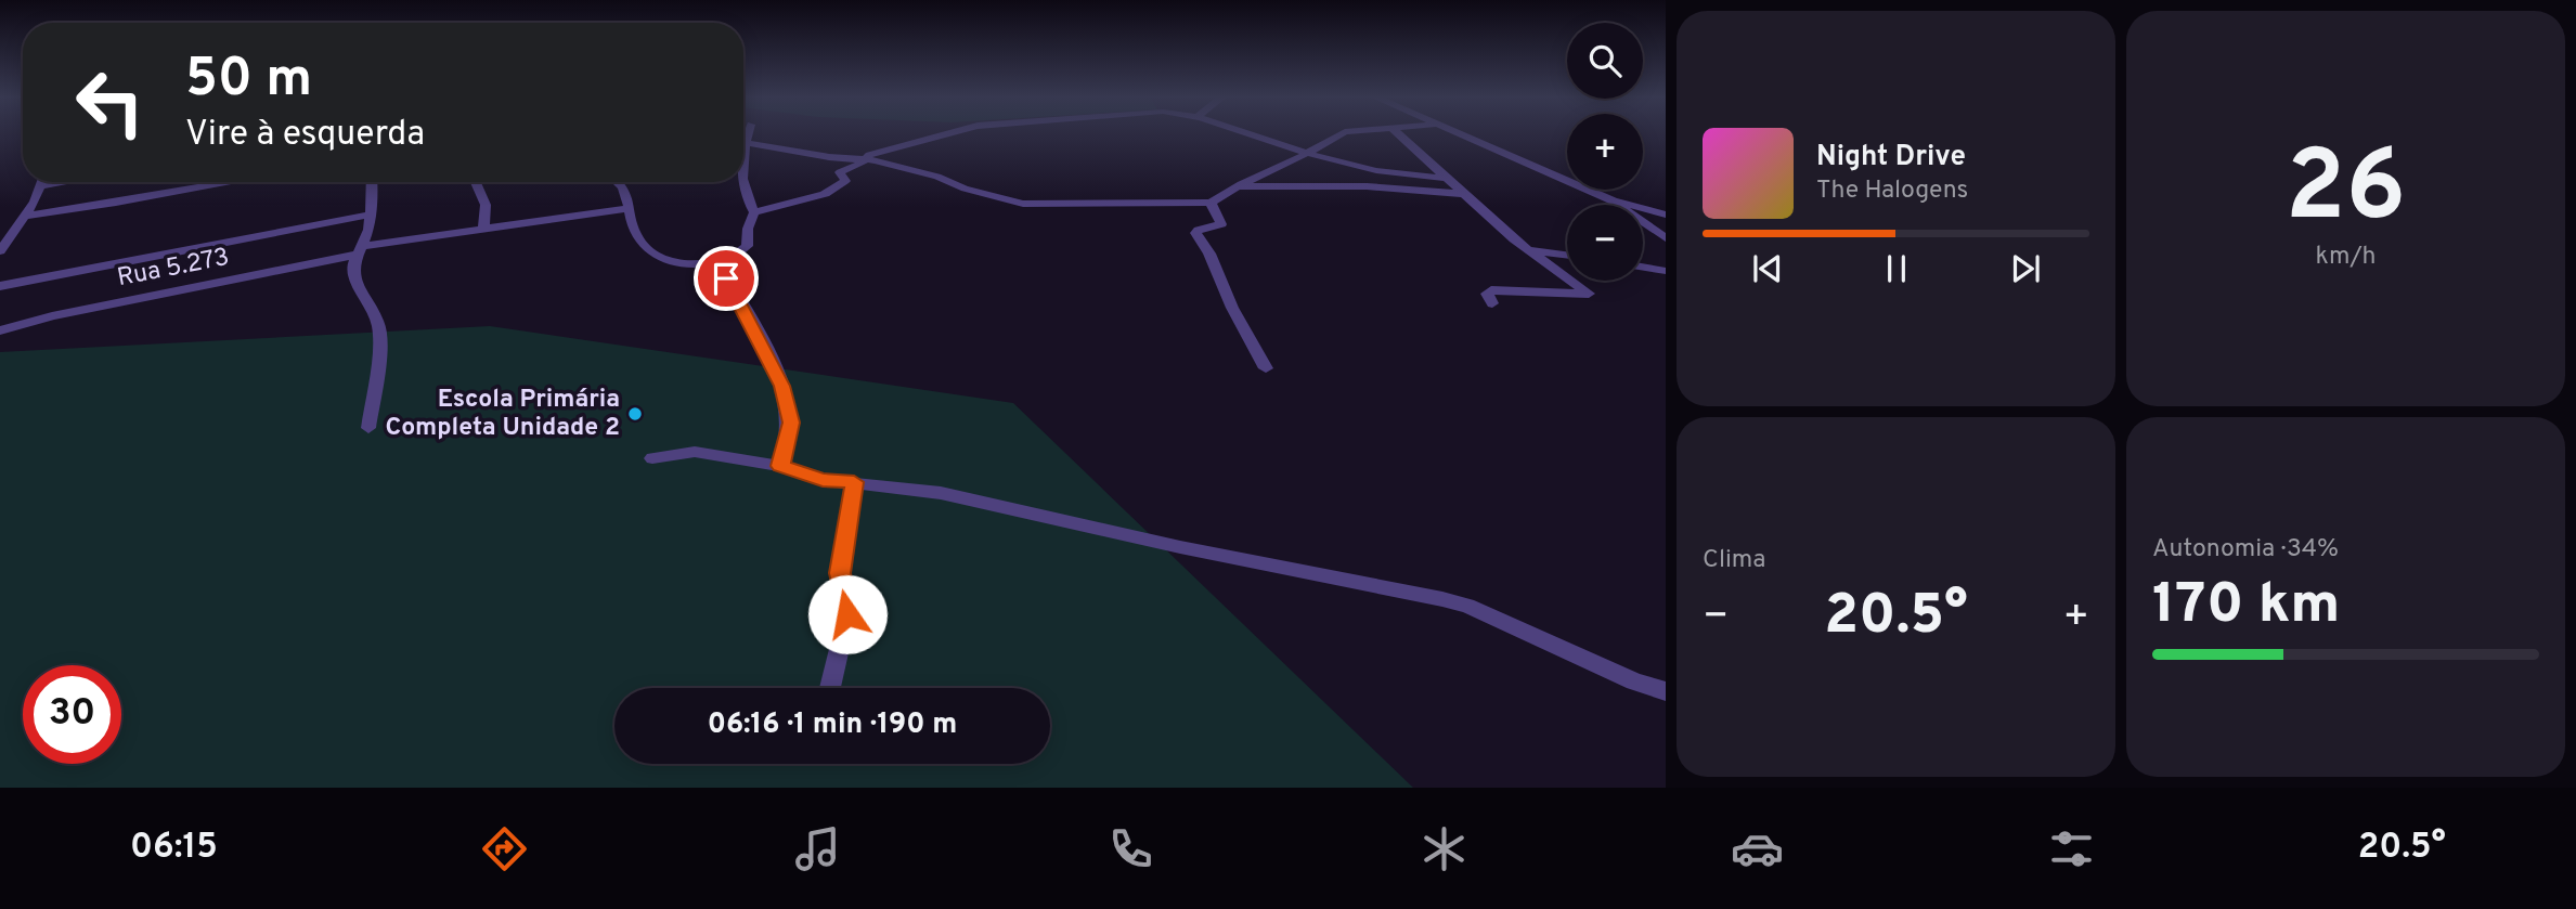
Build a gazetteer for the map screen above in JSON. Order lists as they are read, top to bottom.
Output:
{
  "streets": {
    "street": ["Rua 5.273"]
  },
  "places": ["Escola Primária Completa Unidade 2"],
  "page": {
    "tile": [
      ["26", "km/h"],
      "Clima",
      ["Autonomia · 34%", "170 km"]
    ],
    "map_buttons": ["+", "−"],
    "turn": ["50 m", "Vire à esquerda"],
    "song": ["Night Drive", "The Halogens"],
    "heat": ["−", "20.5°", "+"],
    "limit": "30",
    "trip": "06:16 · 1 min · 190 m",
    "tabs": ["06:15", "20.5°"]
  }
}
